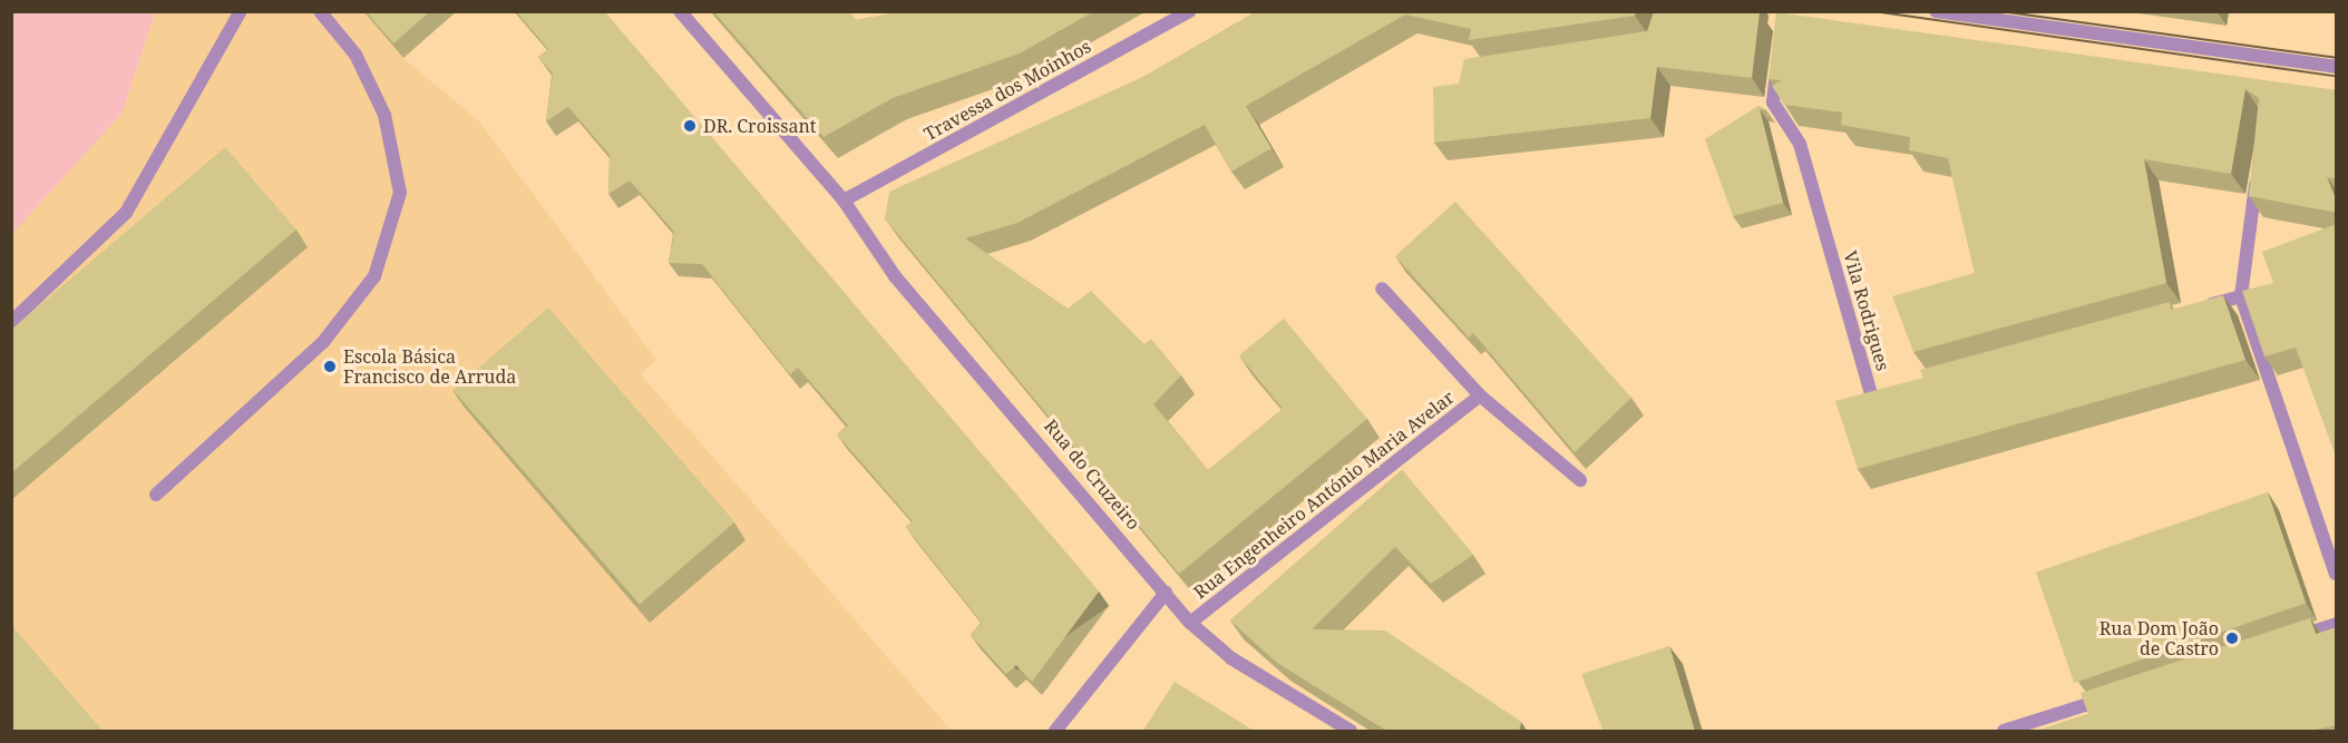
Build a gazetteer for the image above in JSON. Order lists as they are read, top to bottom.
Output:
{
  "streets": {
    "street": [
      "Travessa dos Moinhos",
      "Vila Rodrigues",
      "Rua do Cruzeiro",
      "Rua Engenheiro António Maria Avelar"
    ]
  },
  "crossings": [
    ["Travessa dos Moinhos", "Rua do Cruzeiro"],
    ["Rua do Cruzeiro", "Rua Engenheiro António Maria Avelar"]
  ],
  "places": ["DR. Croissant", "Escola Básica Francisco de Arruda", "Rua Dom João de Castro"]
}
